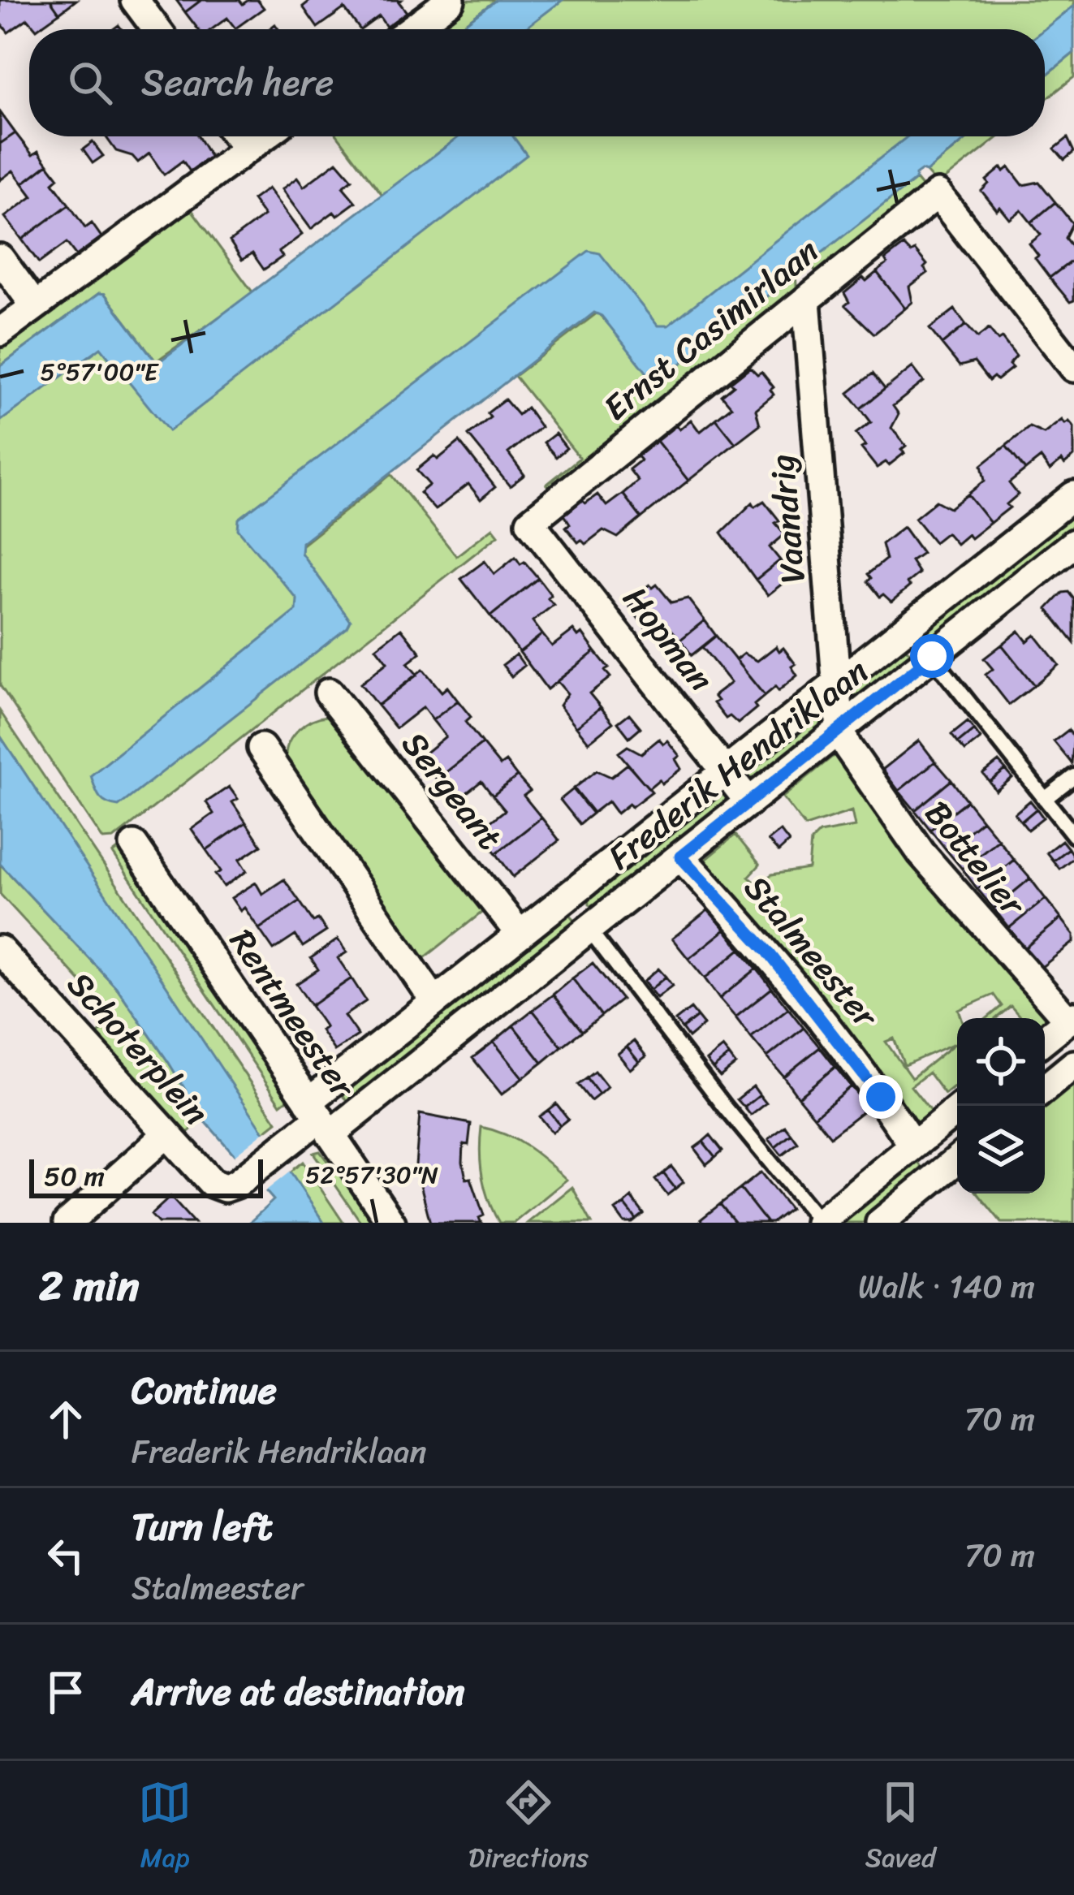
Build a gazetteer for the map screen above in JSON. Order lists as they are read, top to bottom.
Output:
{
  "streets": {
    "street": [
      "Ernst Casimirlaan",
      "Vaandrig",
      "Hopman",
      "Frederik Hendriklaan",
      "Sergeant",
      "Bottelier",
      "Stalmeester",
      "Rentmeester",
      "Schoterplein"
    ]
  },
  "crossings": [
    ["Ernst Casimirlaan", "Vaandrig"],
    ["Ernst Casimirlaan", "Hopman"],
    ["Vaandrig", "Frederik Hendriklaan"],
    ["Vaandrig", "Bottelier"],
    ["Hopman", "Frederik Hendriklaan"],
    ["Frederik Hendriklaan", "Sergeant"],
    ["Frederik Hendriklaan", "Bottelier"],
    ["Frederik Hendriklaan", "Stalmeester"],
    ["Frederik Hendriklaan", "Rentmeester"],
    ["Frederik Hendriklaan", "Schoterplein"],
    ["Rentmeester", "Schoterplein"]
  ],
  "scale_bar": "50 m",
  "page": {
    "search": "Search here",
    "scale": "50 m",
    "heading": ["2 min", "Walk · 140 m"],
    "list": [
      ["Continue", "Frederik Hendriklaan", "70 m"],
      ["Turn left", "Stalmeester", "70 m"],
      "Arrive at destination"
    ],
    "nav": ["Map", "Directions", "Saved"]
  },
  "coordinates": ["5°57'00\"E", "52°57'30\"N"]
}
